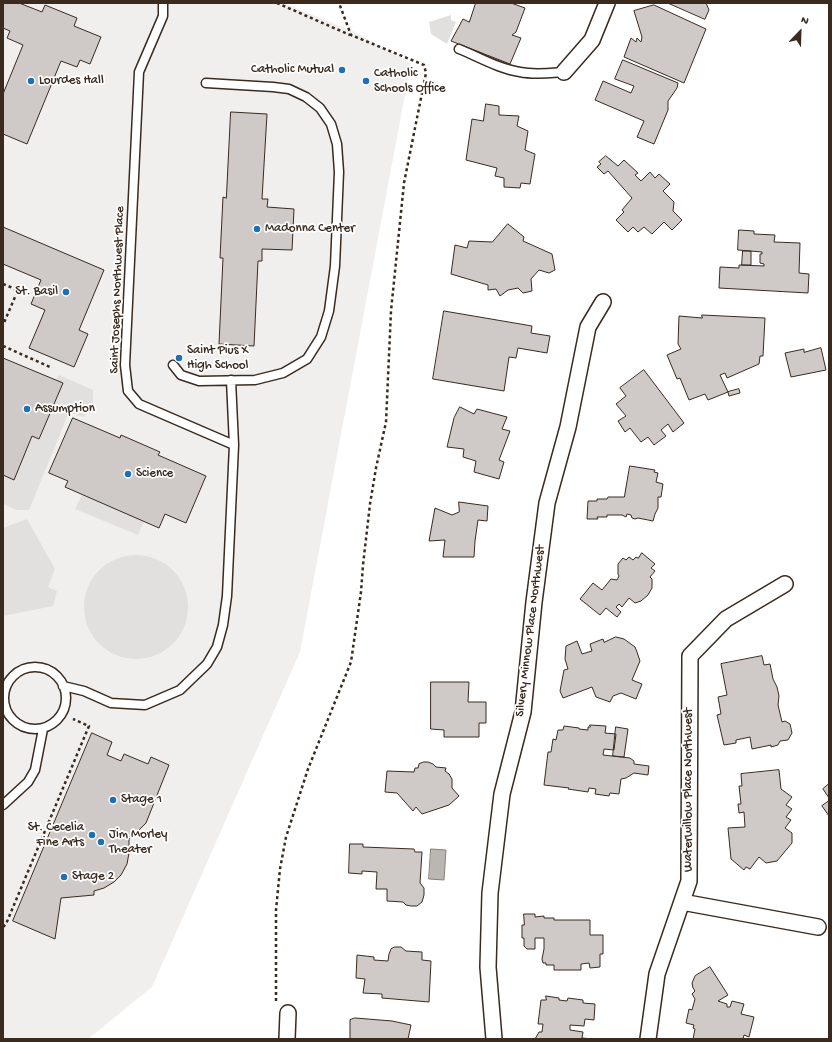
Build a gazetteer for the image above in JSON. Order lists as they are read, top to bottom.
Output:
{
  "streets": {
    "street": ["Silvery Minnow Place Northwest", "Waterwillow Place Northwest"],
    "lane": ["Saint Josephs Northwest Place"]
  },
  "places": [
    "Catholic Mutual",
    "Lourdes Hall",
    "Catholic Schools Office",
    "Madonna Center",
    "St. Basil",
    "Saint Pius X High School",
    "Assumption",
    "Science",
    "Stage 1",
    "St. Cecelia Fine Arts",
    "Jim Morley Theater",
    "Stage 2"
  ],
  "north": "top right"
}
